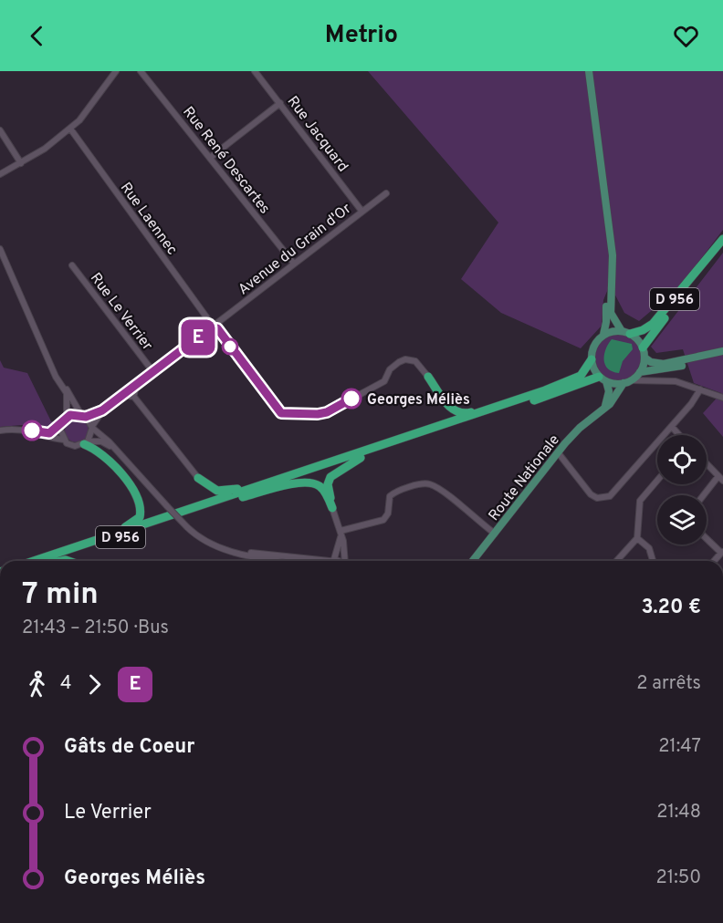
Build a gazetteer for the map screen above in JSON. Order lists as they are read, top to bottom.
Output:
{
  "streets": {
    "highway": ["D 956"],
    "main road": ["Route Nationale"],
    "street": [
      "Rue Jacquard",
      "Rue René Descartes",
      "Rue Laennec",
      "Avenue du Grain d'Or",
      "Rue Le Verrier"
    ]
  },
  "crossings": [
    ["Rue Jacquard", "Avenue du Grain d'Or"],
    ["Rue René Descartes", "Avenue du Grain d'Or"],
    ["D 956", "Route Nationale"]
  ],
  "places": ["Georges Méliès"],
  "lines": ["bus line E"],
  "page": {
    "header": "Metrio",
    "on_map": "E",
    "heading": ["7 min", "21:43 – 21:50 · Bus", "3.20 €"],
    "legs": ["4", "E", "2 arrêts"],
    "list": [
      {
        "name": "Gâts de Coeur",
        "value": "21:47"
      },
      {
        "name": "Le Verrier",
        "value": "21:48"
      },
      {
        "name": "Georges Méliès",
        "value": "21:50"
      }
    ]
  }
}
